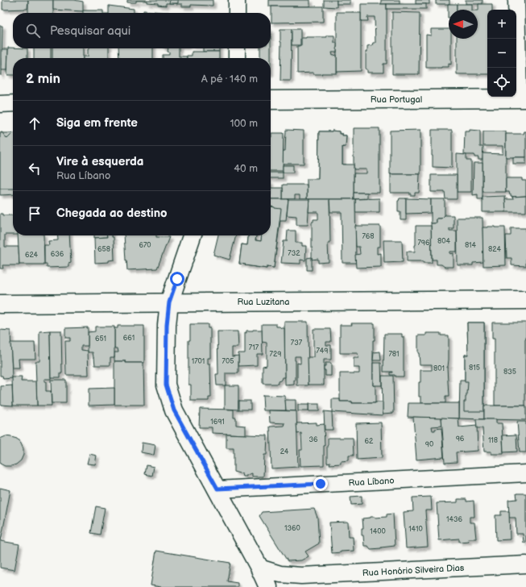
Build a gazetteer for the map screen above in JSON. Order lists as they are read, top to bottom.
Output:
{
  "streets": {
    "street": [
      "Rua Portugal",
      "Rua Luzitana",
      "Rua Líbano",
      "Rua Honório Silveira Dias"
    ]
  },
  "house_numbers": [
    "768",
    "804",
    "796",
    "670",
    "814",
    "658",
    "824",
    "732",
    "636",
    "624",
    "661",
    "651",
    "737",
    "717",
    "749",
    "729",
    "781",
    "1701",
    "705",
    "815",
    "801",
    "835",
    "1691",
    "96",
    "36",
    "118",
    "62",
    "90",
    "24",
    "1436",
    "1360",
    "1410",
    "1400"
  ],
  "north": "left",
  "page": {
    "map_buttons": ["+", "−"],
    "search": "Pesquisar aqui",
    "heading": ["2 min", "A pé · 140 m"],
    "list": [
      ["Siga em frente", "100 m"],
      ["Vire à esquerda", "Rua Líbano", "40 m"],
      "Chegada ao destino"
    ]
  }
}
